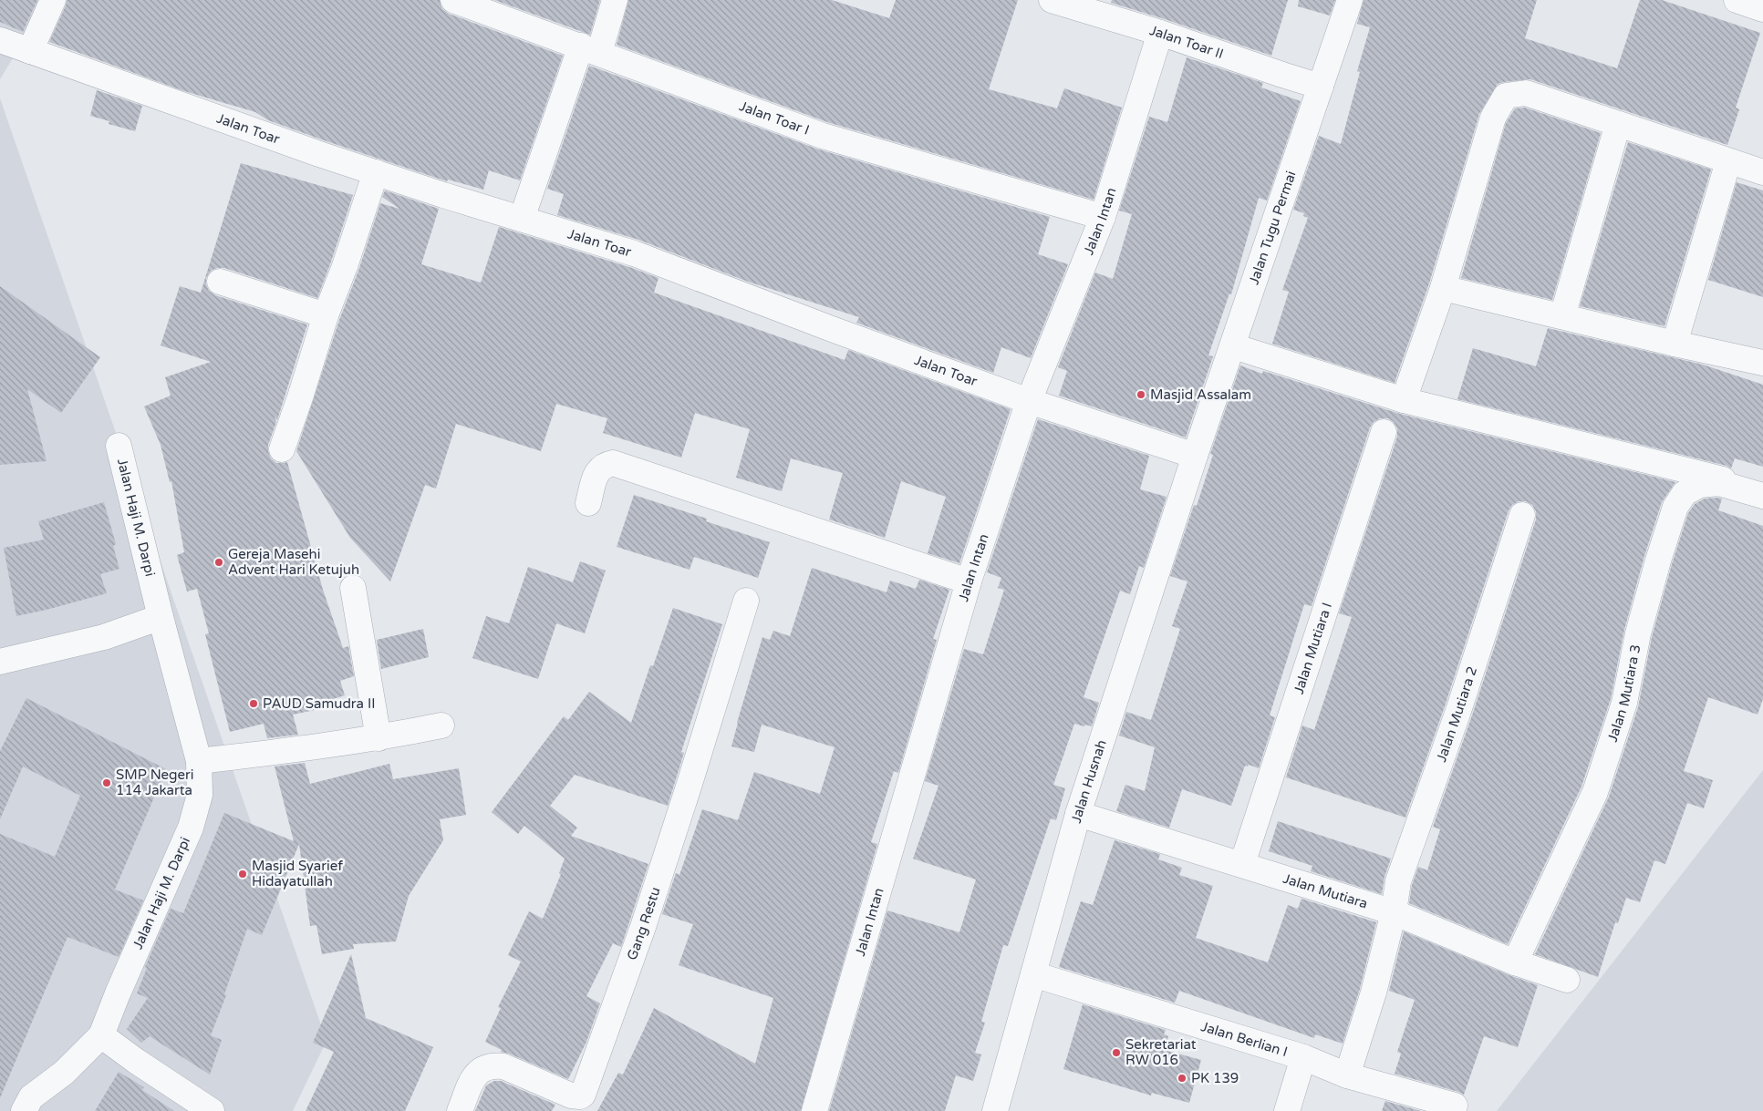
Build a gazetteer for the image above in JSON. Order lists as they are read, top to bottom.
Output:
{
  "streets": {
    "street": [
      "Jalan Toar II",
      "Jalan Toar I",
      "Jalan Toar",
      "Jalan Intan",
      "Jalan Tugu Permai",
      "Jalan Haji M. Darpi",
      "Jalan Mutiara I",
      "Jalan Mutiara 3",
      "Jalan Mutiara 2",
      "Jalan Husnah",
      "Jalan Mutiara",
      "Gang Restu",
      "Jalan Berlian I"
    ]
  },
  "crossings": [
    ["Jalan Toar II", "Jalan Intan"],
    ["Jalan Toar II", "Jalan Tugu Permai"],
    ["Jalan Toar I", "Jalan Intan"],
    ["Jalan Toar", "Jalan Intan"],
    ["Jalan Toar", "Jalan Tugu Permai"],
    ["Jalan Toar", "Jalan Husnah"],
    ["Jalan Tugu Permai", "Jalan Husnah"],
    ["Jalan Mutiara I", "Jalan Mutiara"],
    ["Jalan Mutiara 3", "Jalan Mutiara"],
    ["Jalan Mutiara 2", "Jalan Mutiara"],
    ["Jalan Mutiara 2", "Jalan Berlian I"],
    ["Jalan Husnah", "Jalan Mutiara"],
    ["Jalan Husnah", "Jalan Berlian I"]
  ],
  "places": [
    "Masjid Assalam",
    "Gereja Masehi Advent Hari Ketujuh",
    "PAUD Samudra II",
    "SMP Negeri 114 Jakarta",
    "Masjid Syarief Hidayatullah",
    "Sekretariat RW 016",
    "PK 139"
  ]
}
